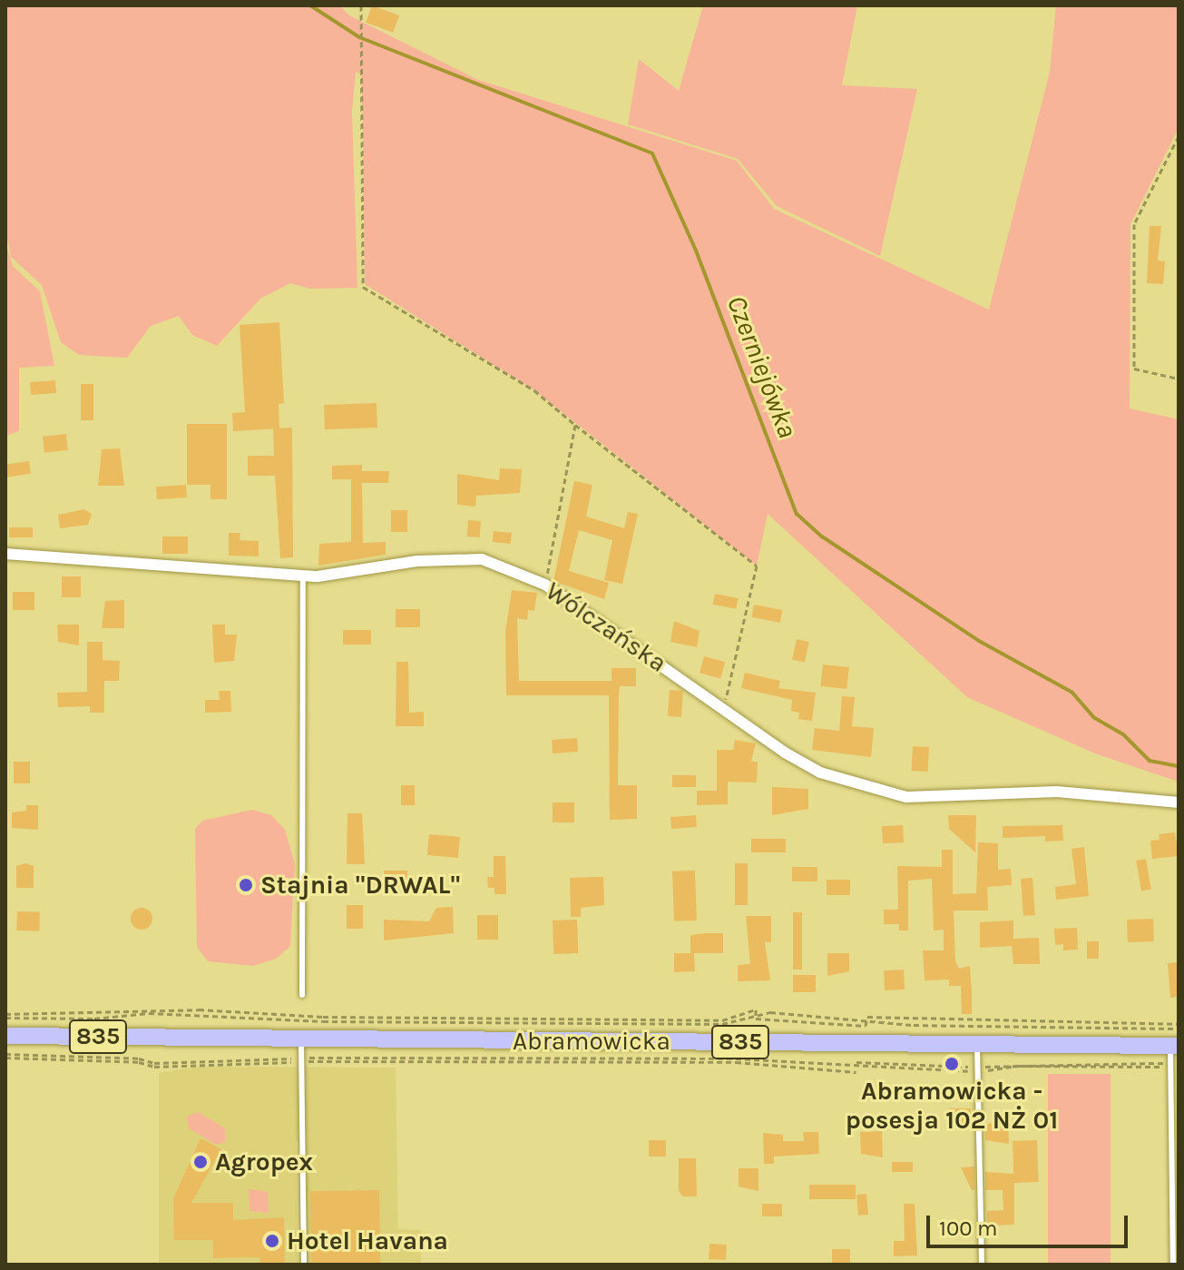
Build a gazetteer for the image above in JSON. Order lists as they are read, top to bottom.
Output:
{
  "streets": {
    "main road": ["835", "Abramowicka"],
    "street": ["Wólczańska"]
  },
  "water": ["Czerniejówka"],
  "places": [
    "Stajnia \"DRWAL\"",
    "Abramowicka - posesja 102 NŻ 01",
    "Agropex",
    "Hotel Havana"
  ],
  "scale_bar": "100 m"
}
